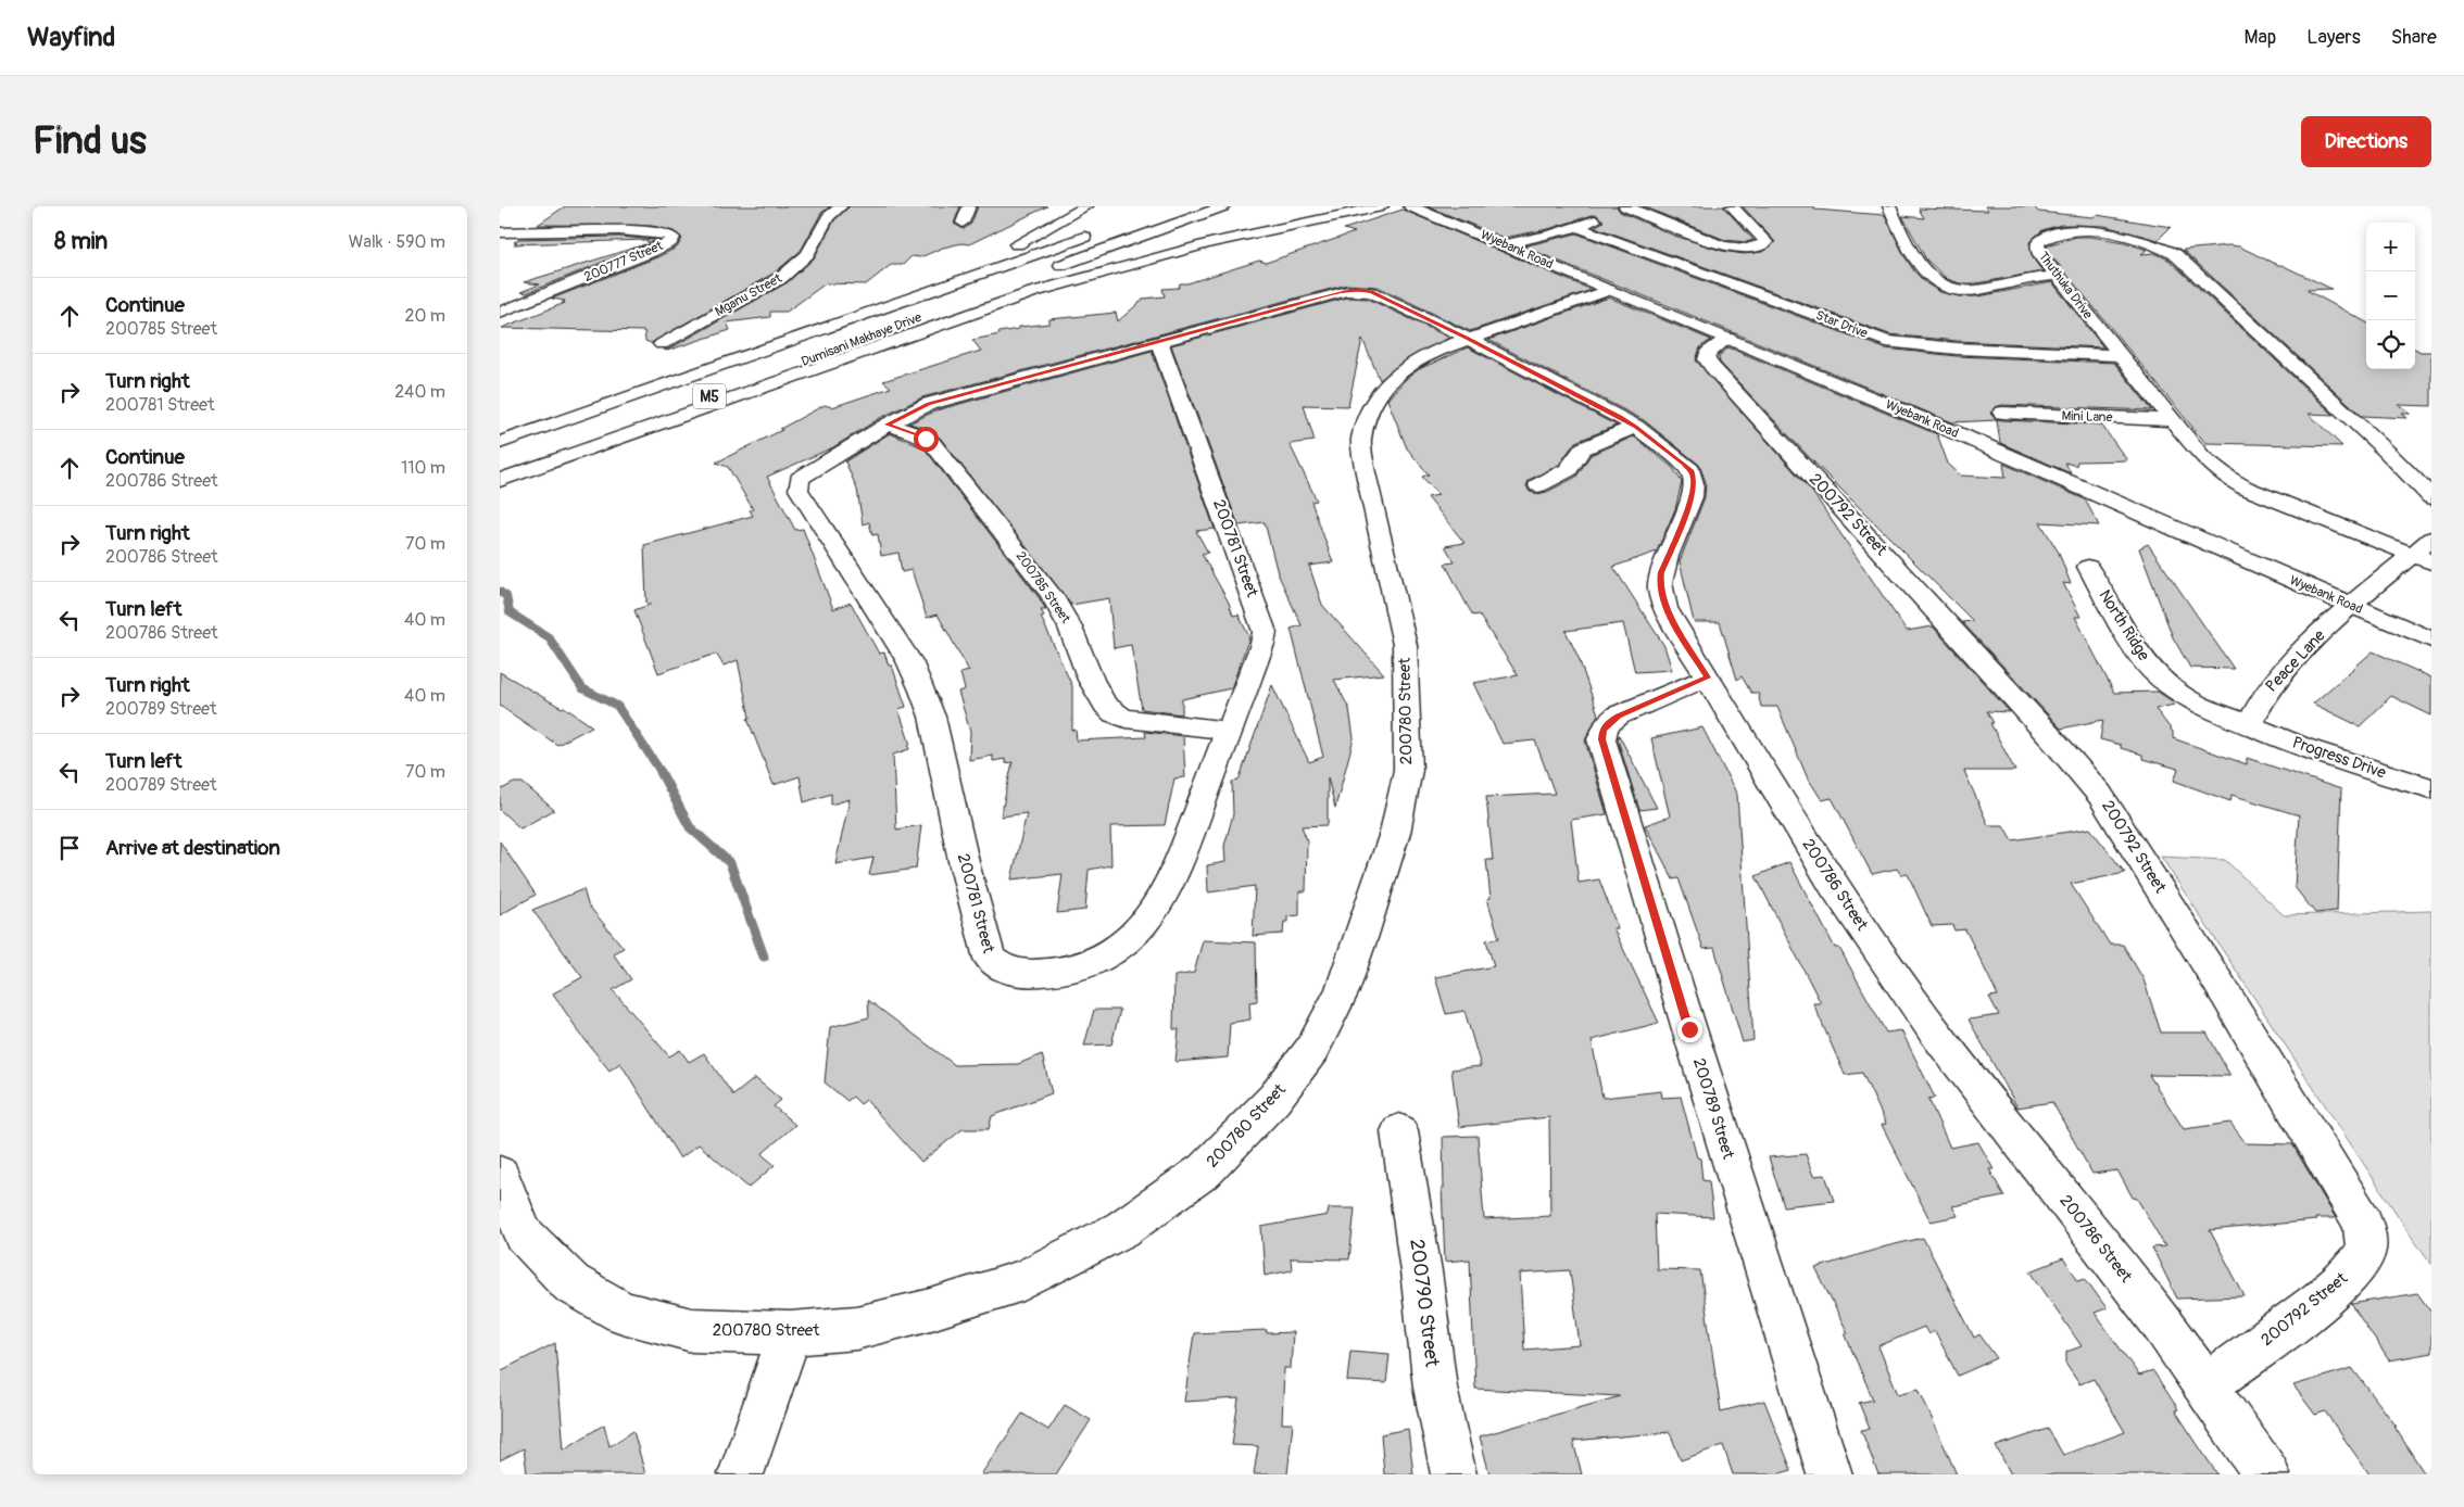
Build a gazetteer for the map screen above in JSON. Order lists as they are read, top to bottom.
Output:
{
  "streets": {
    "street": [
      "Wyebank Road",
      "200777 Street",
      "Thuthuka Drive",
      "Mganu Street",
      "Star Drive",
      "Dumisani Makhaye Drive",
      "M5",
      "Mini Lane",
      "200792 Street",
      "200781 Street",
      "200785 Street",
      "North Ridge",
      "Peace Lane",
      "200780 Street",
      "Progress Drive",
      "200786 Street",
      "200789 Street",
      "200790 Street"
    ]
  },
  "crossings": [
    ["Wyebank Road", "200792 Street"],
    ["Wyebank Road", "Peace Lane"],
    ["Wyebank Road", "200780 Street"],
    ["Thuthuka Drive", "Star Drive"],
    ["Thuthuka Drive", "Mini Lane"],
    ["200792 Street", "200786 Street"],
    ["200781 Street", "200785 Street"],
    ["200781 Street", "200780 Street"],
    ["200781 Street", "200786 Street"],
    ["North Ridge", "Peace Lane"],
    ["North Ridge", "Progress Drive"],
    ["Peace Lane", "Progress Drive"],
    ["200780 Street", "200786 Street"],
    ["200786 Street", "200789 Street"]
  ],
  "page": {
    "header": "Wayfind",
    "nav": ["Map", "Layers", "Share"],
    "buttons": "Directions",
    "title": "Find us",
    "heading": ["8 min", "Walk · 590 m"],
    "map_buttons": ["+", "−"],
    "list": [
      ["Continue", "200785 Street", "20 m"],
      ["Turn right", "200781 Street", "240 m"],
      ["Continue", "200786 Street", "110 m"],
      ["Turn right", "200786 Street", "70 m"],
      ["Turn left", "200786 Street", "40 m"],
      ["Turn right", "200789 Street", "40 m"],
      ["Turn left", "200789 Street", "70 m"],
      "Arrive at destination"
    ]
  }
}
